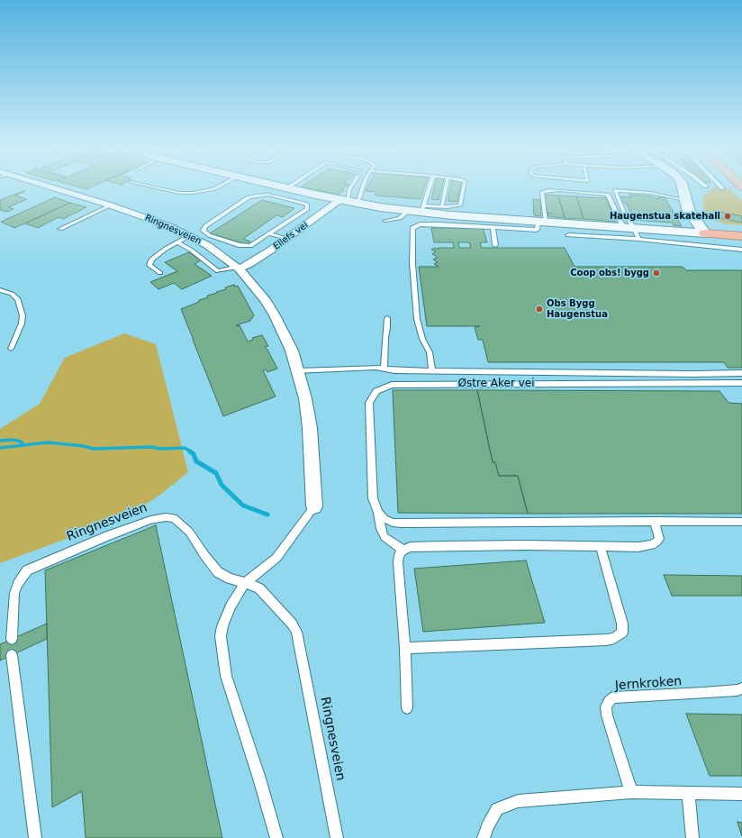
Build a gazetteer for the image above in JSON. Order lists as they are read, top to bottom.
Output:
{
  "streets": {
    "street": ["Ringnesveien", "Ellefs vei"],
    "lane": ["Østre Aker vei", "Jernkroken"]
  },
  "crossings": [
    ["Ringnesveien", "Ellefs vei"],
    ["Ringnesveien", "Østre Aker vei"]
  ],
  "places": ["Haugenstua skatehall", "Coop obs! bygg", "Obs Bygg Haugenstua"]
}
